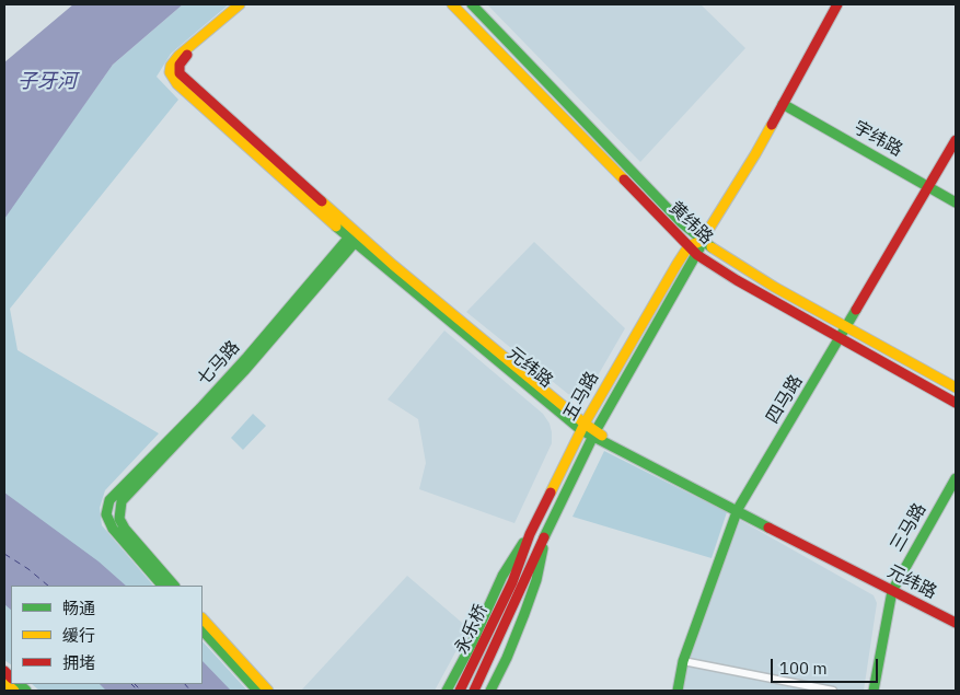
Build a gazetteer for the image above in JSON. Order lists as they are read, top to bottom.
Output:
{
  "streets": {
    "street": [
      "宇纬路",
      "黄纬路",
      "七马路",
      "元纬路",
      "五马路",
      "四马路",
      "三马路",
      "永乐桥"
    ]
  },
  "crossings": [
    ["宇纬路", "五马路"],
    ["宇纬路", "四马路"],
    ["黄纬路", "五马路"],
    ["黄纬路", "四马路"],
    ["七马路", "元纬路"],
    ["元纬路", "五马路"],
    ["元纬路", "四马路"],
    ["元纬路", "三马路"],
    ["五马路", "永乐桥"]
  ],
  "water": ["子牙河"],
  "legend": ["畅通", "缓行", "拥堵"],
  "scale_bar": "100 m"
}
